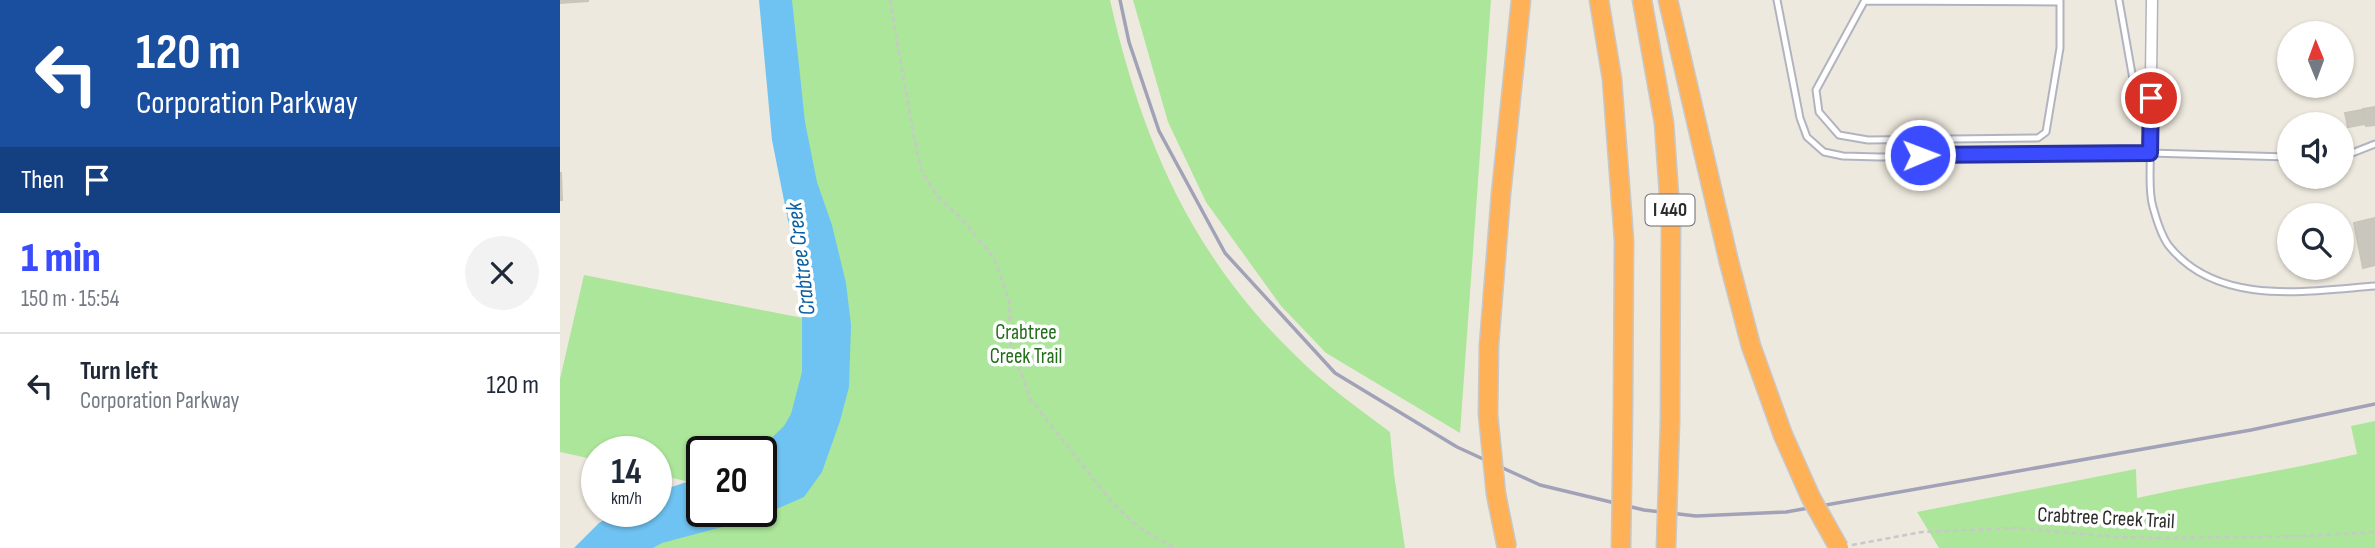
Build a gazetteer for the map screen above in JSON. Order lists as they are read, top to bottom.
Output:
{
  "streets": {
    "highway": ["I 440"],
    "path": ["Crabtree Creek Trail"]
  },
  "water": ["Crabtree Creek"],
  "parks": ["Crabtree Creek Trail"],
  "north": "top",
  "page": {
    "turn": ["120 m", "Corporation Parkway"],
    "then": "Then",
    "heading": ["1 min", "150 m · 15:54"],
    "list": [
      {
        "name": "Turn left",
        "note": "Corporation Parkway",
        "value": "120 m"
      }
    ],
    "speed": "14 km/h",
    "limit": "20"
  }
}
